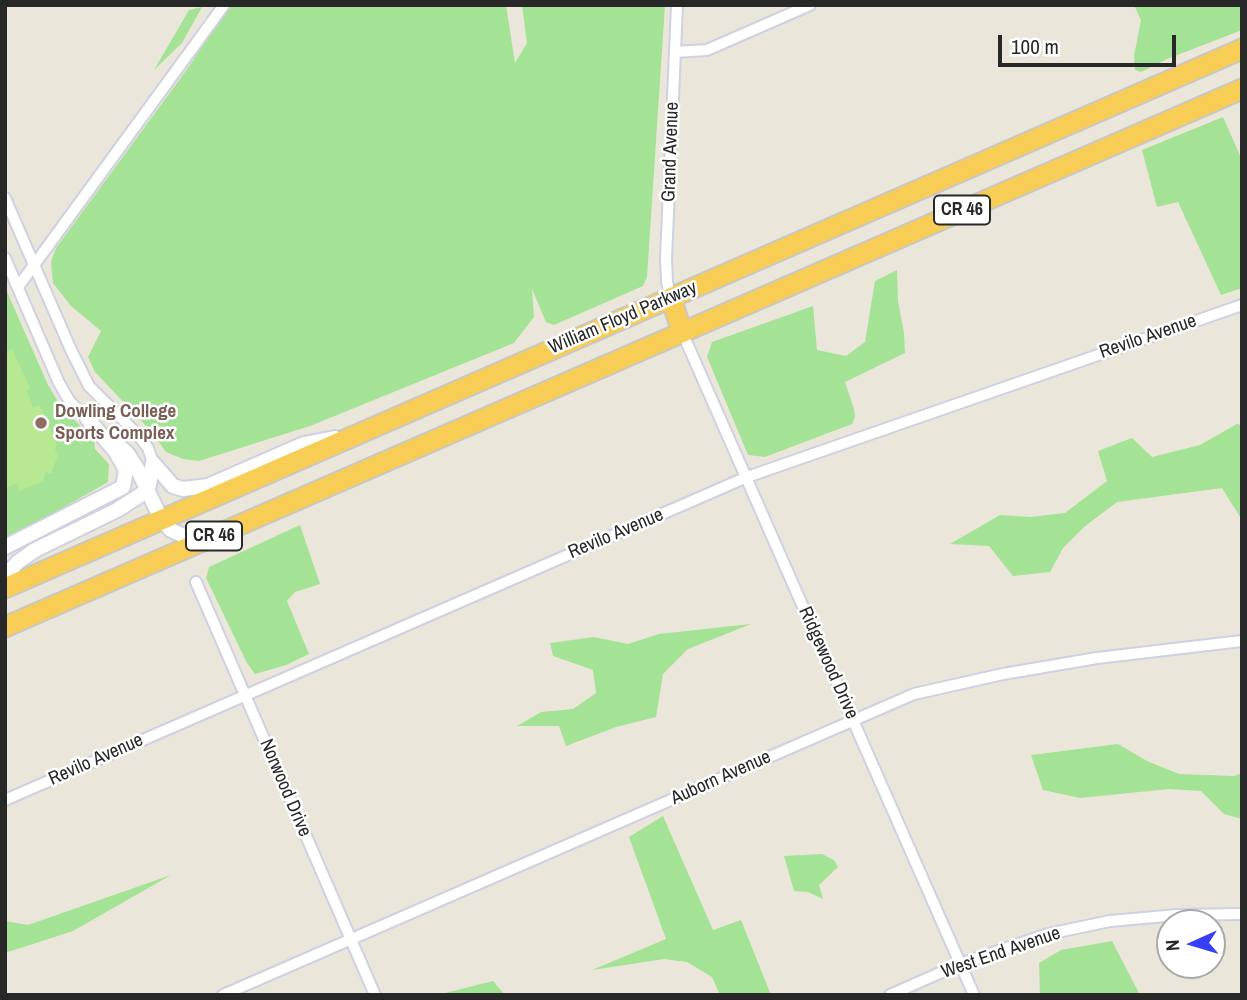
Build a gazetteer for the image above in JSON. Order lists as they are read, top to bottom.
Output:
{
  "streets": {
    "highway": ["CR 46", "William Floyd Parkway"],
    "street": [
      "Grand Avenue",
      "Revilo Avenue",
      "Ridgewood Drive",
      "Auborn Avenue",
      "Norwood Drive",
      "West End Avenue"
    ]
  },
  "crossings": [
    ["Grand Avenue", "William Floyd Parkway"],
    ["William Floyd Parkway", "Ridgewood Drive"],
    ["Revilo Avenue", "Ridgewood Drive"],
    ["Revilo Avenue", "Norwood Drive"],
    ["Ridgewood Drive", "Auborn Avenue"],
    ["Ridgewood Drive", "West End Avenue"],
    ["Auborn Avenue", "Norwood Drive"]
  ],
  "places": ["Dowling College Sports Complex"],
  "scale_bar": "100 m",
  "north": "left"
}
